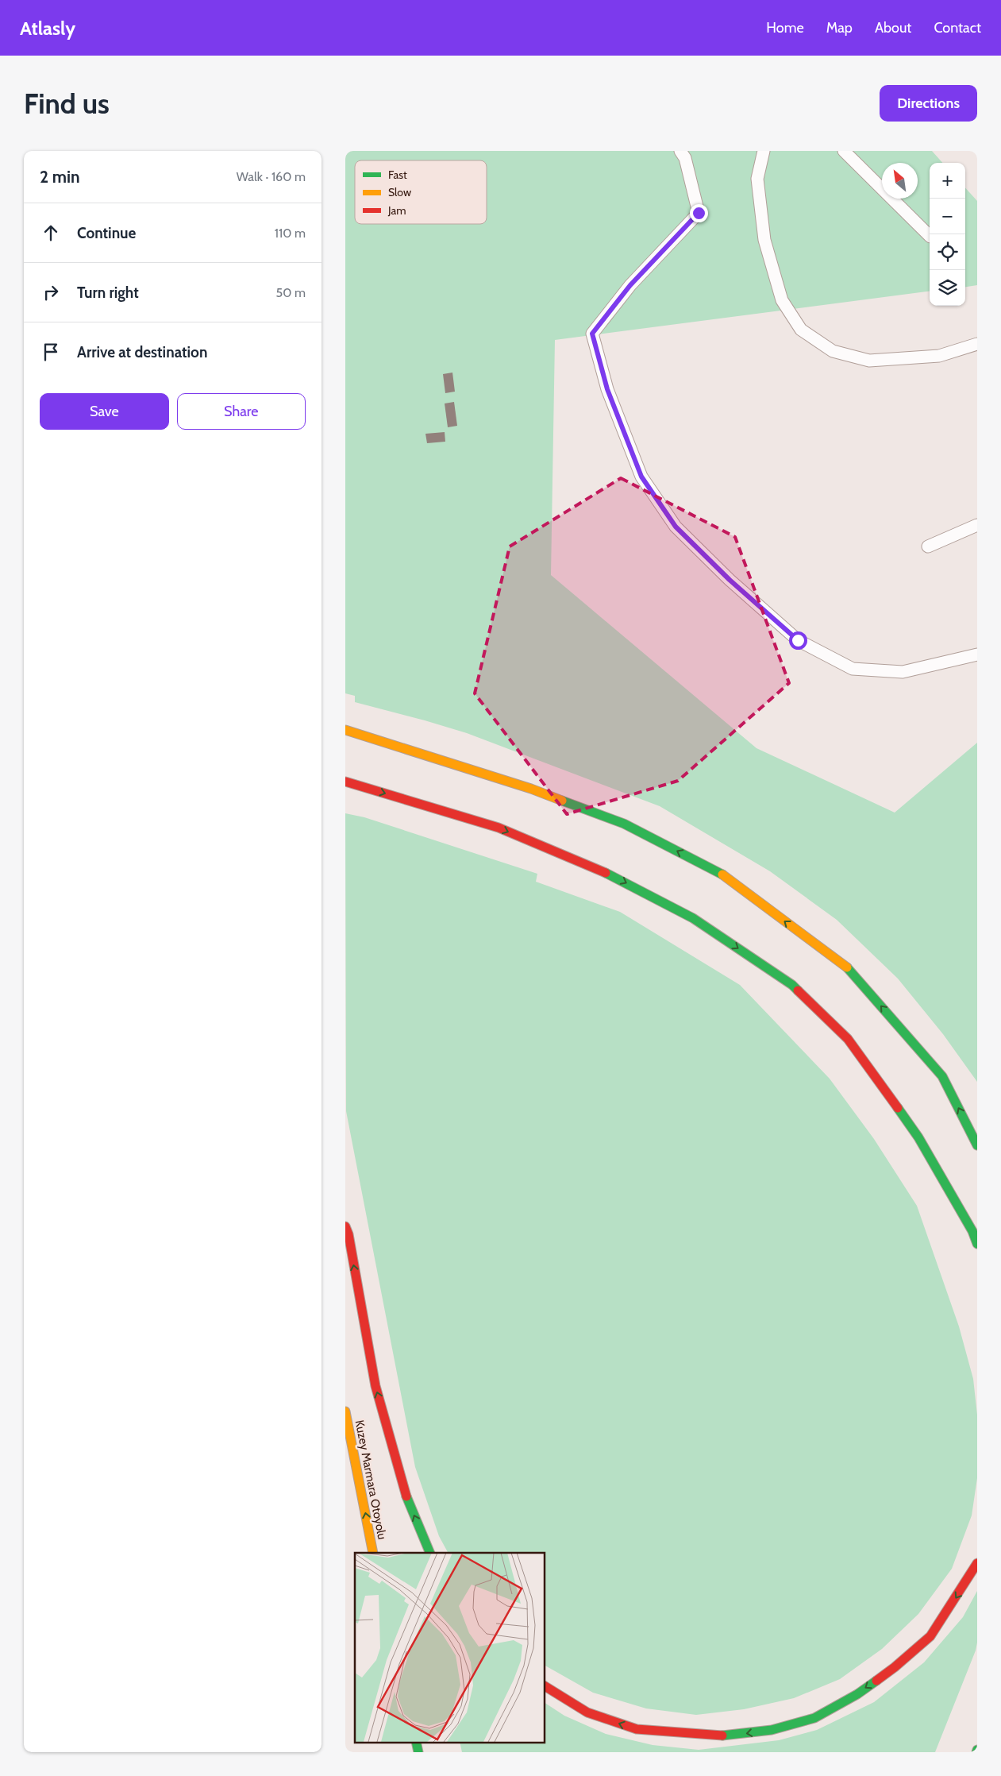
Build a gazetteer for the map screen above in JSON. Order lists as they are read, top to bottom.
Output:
{
  "streets": {
    "highway": ["Kuzey Marmara Otoyolu"]
  },
  "legend": ["Fast", "Slow", "Jam"],
  "north": "top left",
  "page": {
    "header": "Atlasly",
    "nav": [
      "Home",
      "Map",
      "About",
      "Contact"
    ],
    "buttons": [
      "Directions",
      ["Save", "Share"]
    ],
    "title": "Find us",
    "heading": ["2 min", "Walk · 160 m"],
    "map_buttons": ["+", "−"],
    "list": [
      ["Continue", "110 m"],
      ["Turn right", "50 m"],
      "Arrive at destination"
    ]
  }
}
